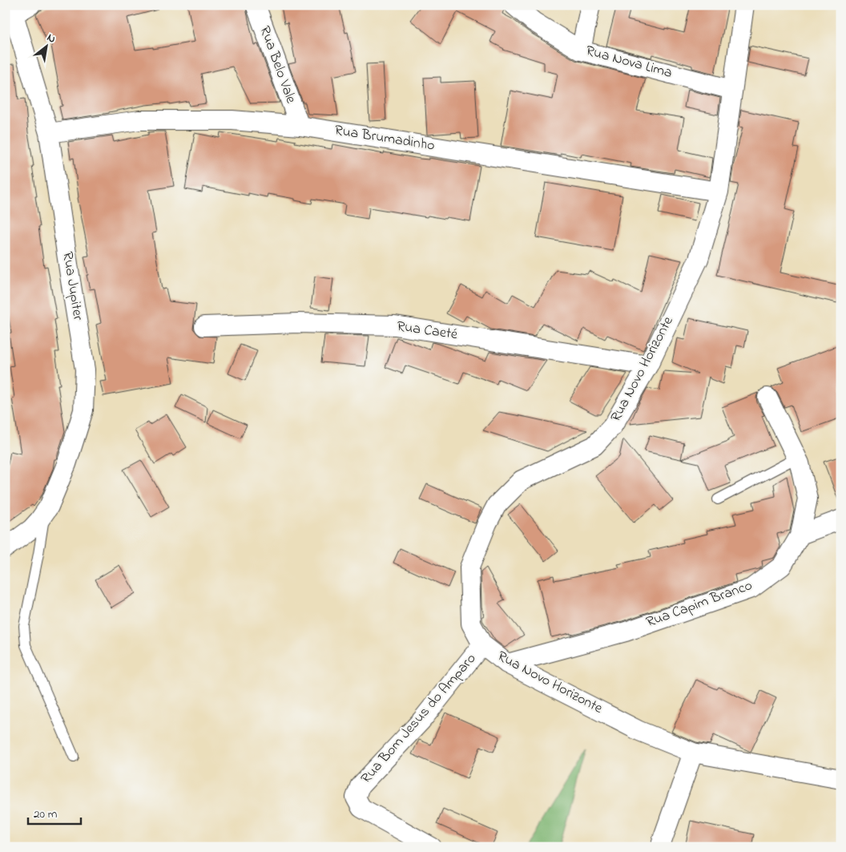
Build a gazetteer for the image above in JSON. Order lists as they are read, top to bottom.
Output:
{
  "streets": {
    "street": [
      "Rua Nova Lima",
      "Rua Belo Vale",
      "Rua Brumadinho",
      "Rua Jupiter",
      "Rua Caeté",
      "Rua Novo Horizonte",
      "Rua Capim Branco",
      "Rua Bom Jesus do Amparo"
    ]
  },
  "crossings": [
    ["Rua Nova Lima", "Rua Novo Horizonte"],
    ["Rua Belo Vale", "Rua Brumadinho"],
    ["Rua Brumadinho", "Rua Jupiter"],
    ["Rua Brumadinho", "Rua Novo Horizonte"],
    ["Rua Caeté", "Rua Novo Horizonte"],
    ["Rua Novo Horizonte", "Rua Capim Branco"],
    ["Rua Novo Horizonte", "Rua Bom Jesus do Amparo"]
  ],
  "scale_bar": "20 m",
  "north": "top right"
}
